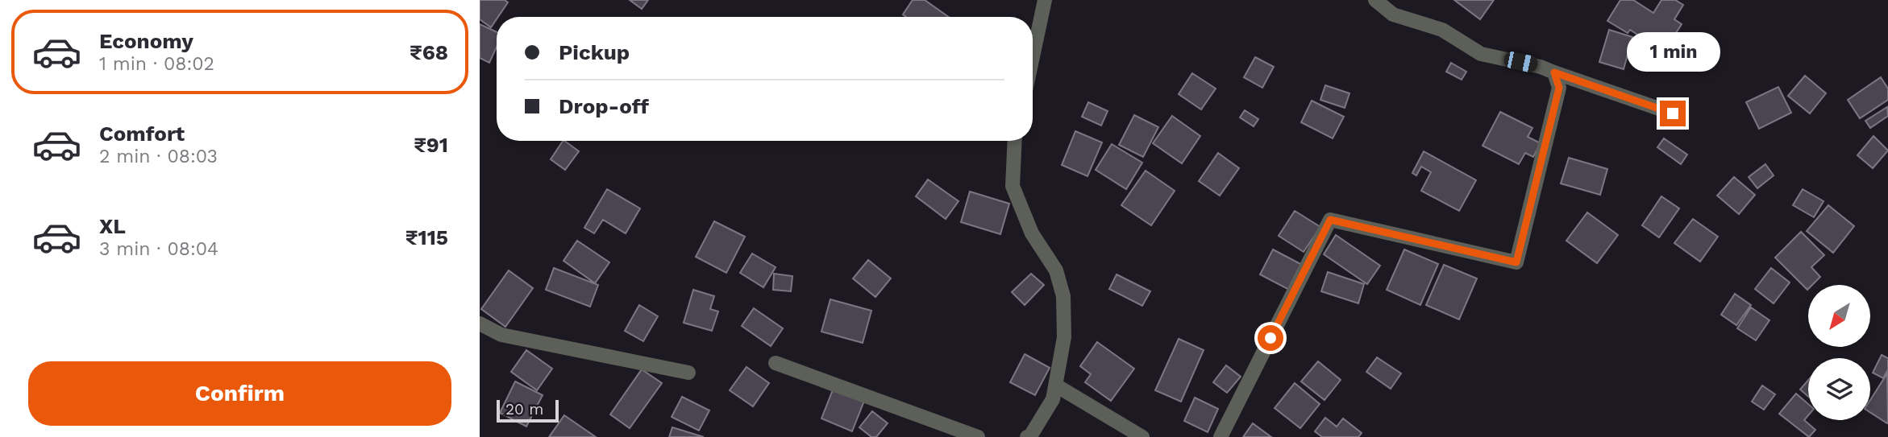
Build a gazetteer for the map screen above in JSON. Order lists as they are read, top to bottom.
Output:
{
  "scale_bar": "20 m",
  "north": "bottom left",
  "page": {
    "list": [
      {
        "name": "Economy",
        "note": "1 min · 08:02",
        "value": "₹68"
      },
      {
        "name": "Comfort",
        "note": "2 min · 08:03",
        "value": "₹91"
      },
      {
        "name": "XL",
        "note": "3 min · 08:04",
        "value": "₹115"
      }
    ],
    "banner": ["Pickup", "Drop-off"],
    "bubble": "1 min",
    "buttons": "Confirm",
    "scale": "20 m"
  }
}
